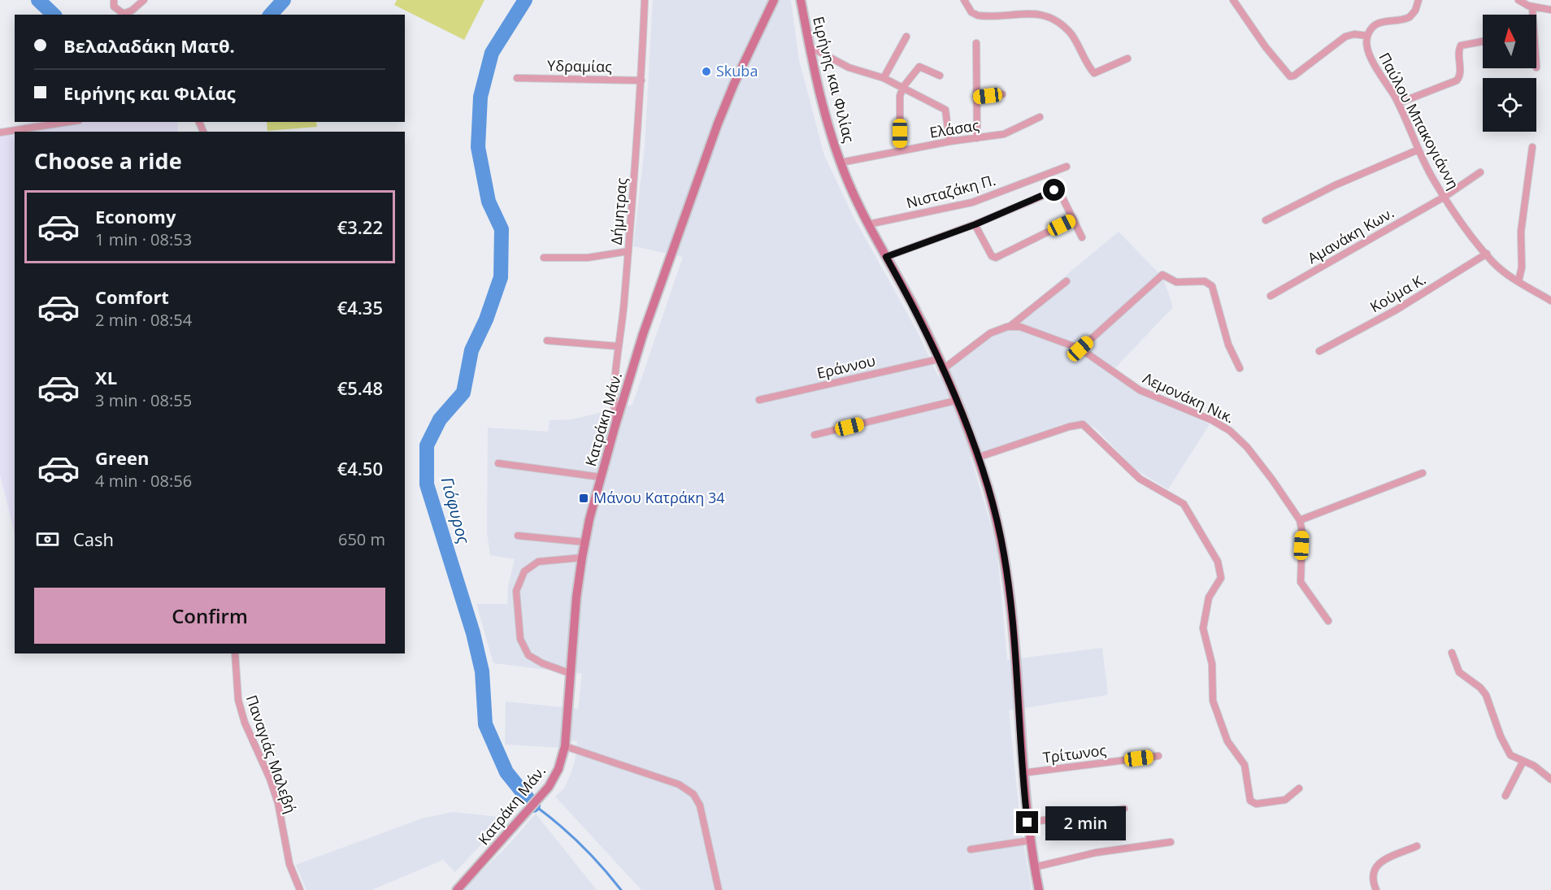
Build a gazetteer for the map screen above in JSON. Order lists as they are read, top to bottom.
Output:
{
  "streets": {
    "street": [
      "Υδραμίας",
      "Ειρήνης και Φιλίας",
      "Παύλου Μπακογιάννη",
      "Ελάσας",
      "Νισταζάκη Π.",
      "Δήμητρας",
      "Αμανάκη Κων.",
      "Κούμα Κ.",
      "Εράννου",
      "Λεμονάκη Νικ.",
      "Κατράκη Μάν.",
      "Παναγιάς Μαλεβή",
      "Τρίτωνος"
    ]
  },
  "crossings": [
    ["Υδραμίας", "Δήμητρας"],
    ["Ειρήνης και Φιλίας", "Ελάσας"],
    ["Ειρήνης και Φιλίας", "Νισταζάκη Π."],
    ["Ειρήνης και Φιλίας", "Εράννου"],
    ["Ειρήνης και Φιλίας", "Τρίτωνος"],
    ["Παύλου Μπακογιάννη", "Αμανάκη Κων."],
    ["Παύλου Μπακογιάννη", "Κούμα Κ."],
    ["Δήμητρας", "Κατράκη Μάν."]
  ],
  "water": ["Γιόφυρος"],
  "places": {
    "other": ["Skuba"],
    "transit": ["Μάνου Κατράκη 34"]
  },
  "north": "top",
  "page": {
    "banner": ["Βελαλαδάκη Ματθ.", "Ειρήνης και Φιλίας"],
    "heading": "Choose a ride",
    "list": [
      {
        "name": "Economy",
        "note": "1 min · 08:53",
        "value": "€3.22"
      },
      {
        "name": "Comfort",
        "note": "2 min · 08:54",
        "value": "€4.35"
      },
      {
        "name": "XL",
        "note": "3 min · 08:55",
        "value": "€5.48"
      },
      {
        "name": "Green",
        "note": "4 min · 08:56",
        "value": "€4.50"
      }
    ],
    "pay": ["Cash", "650 m"],
    "buttons": "Confirm",
    "bubble": "2 min"
  }
}
